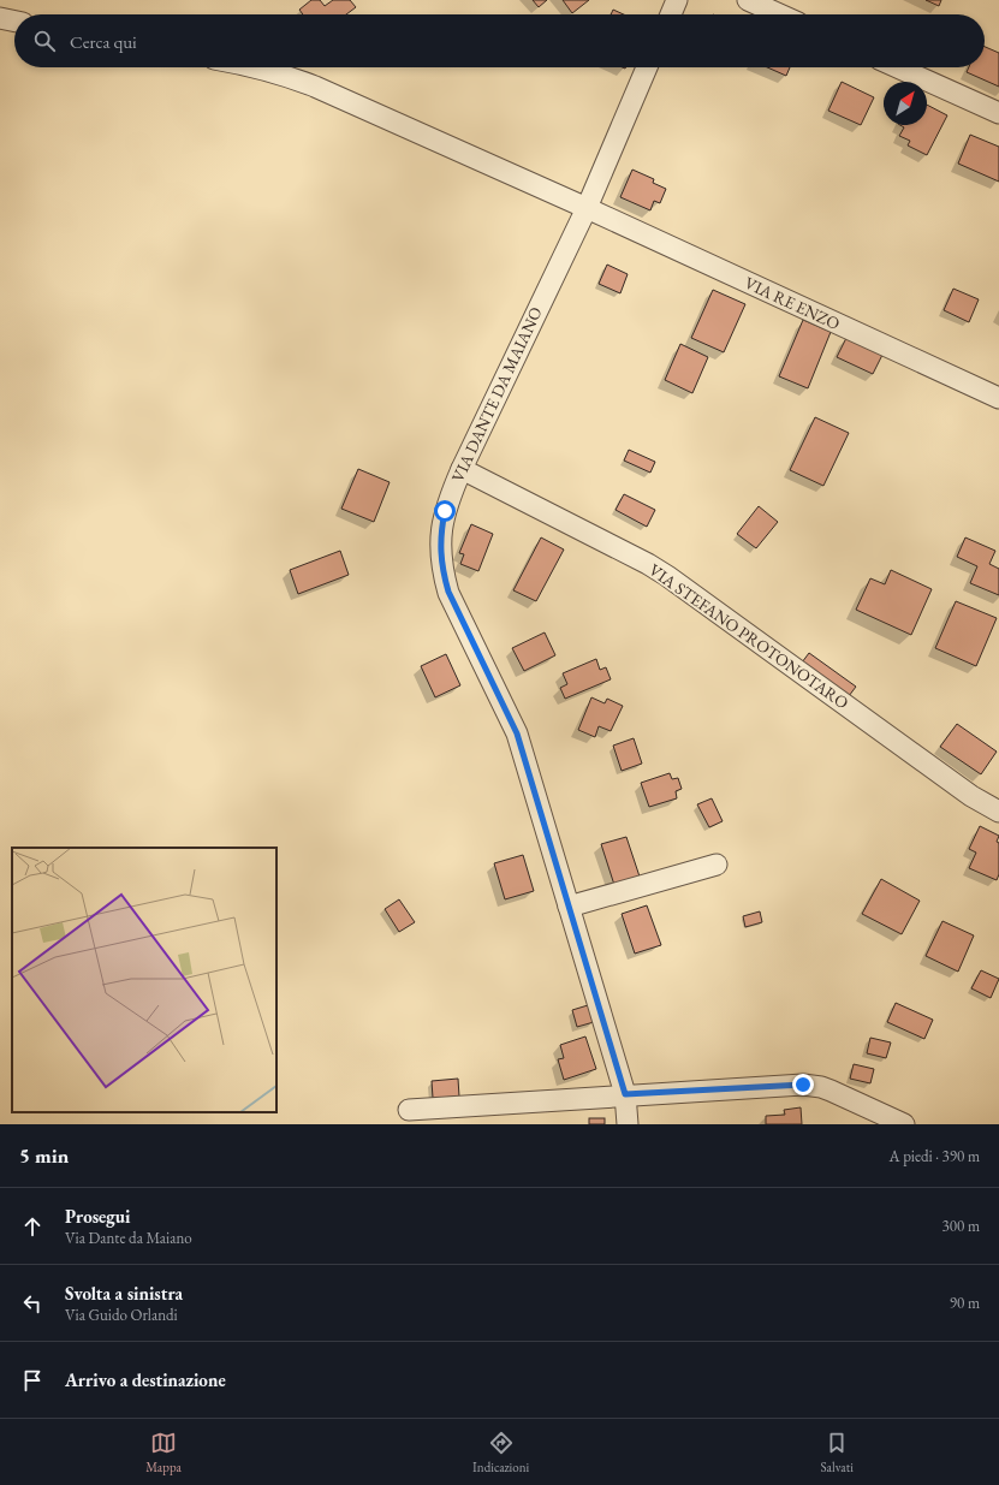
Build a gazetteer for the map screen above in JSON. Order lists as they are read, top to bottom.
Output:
{
  "streets": {
    "street": ["VIA RE ENZO", "VIA DANTE DA MAIANO", "VIA STEFANO PROTONOTARO"]
  },
  "crossings": [
    ["VIA RE ENZO", "VIA DANTE DA MAIANO"],
    ["VIA DANTE DA MAIANO", "VIA STEFANO PROTONOTARO"]
  ],
  "north": "top right",
  "page": {
    "search": "Cerca qui",
    "heading": ["5 min", "A piedi · 390 m"],
    "list": [
      ["Prosegui", "Via Dante da Maiano", "300 m"],
      ["Svolta a sinistra", "Via Guido Orlandi", "90 m"],
      "Arrivo a destinazione"
    ],
    "nav": ["Mappa", "Indicazioni", "Salvati"]
  }
}
